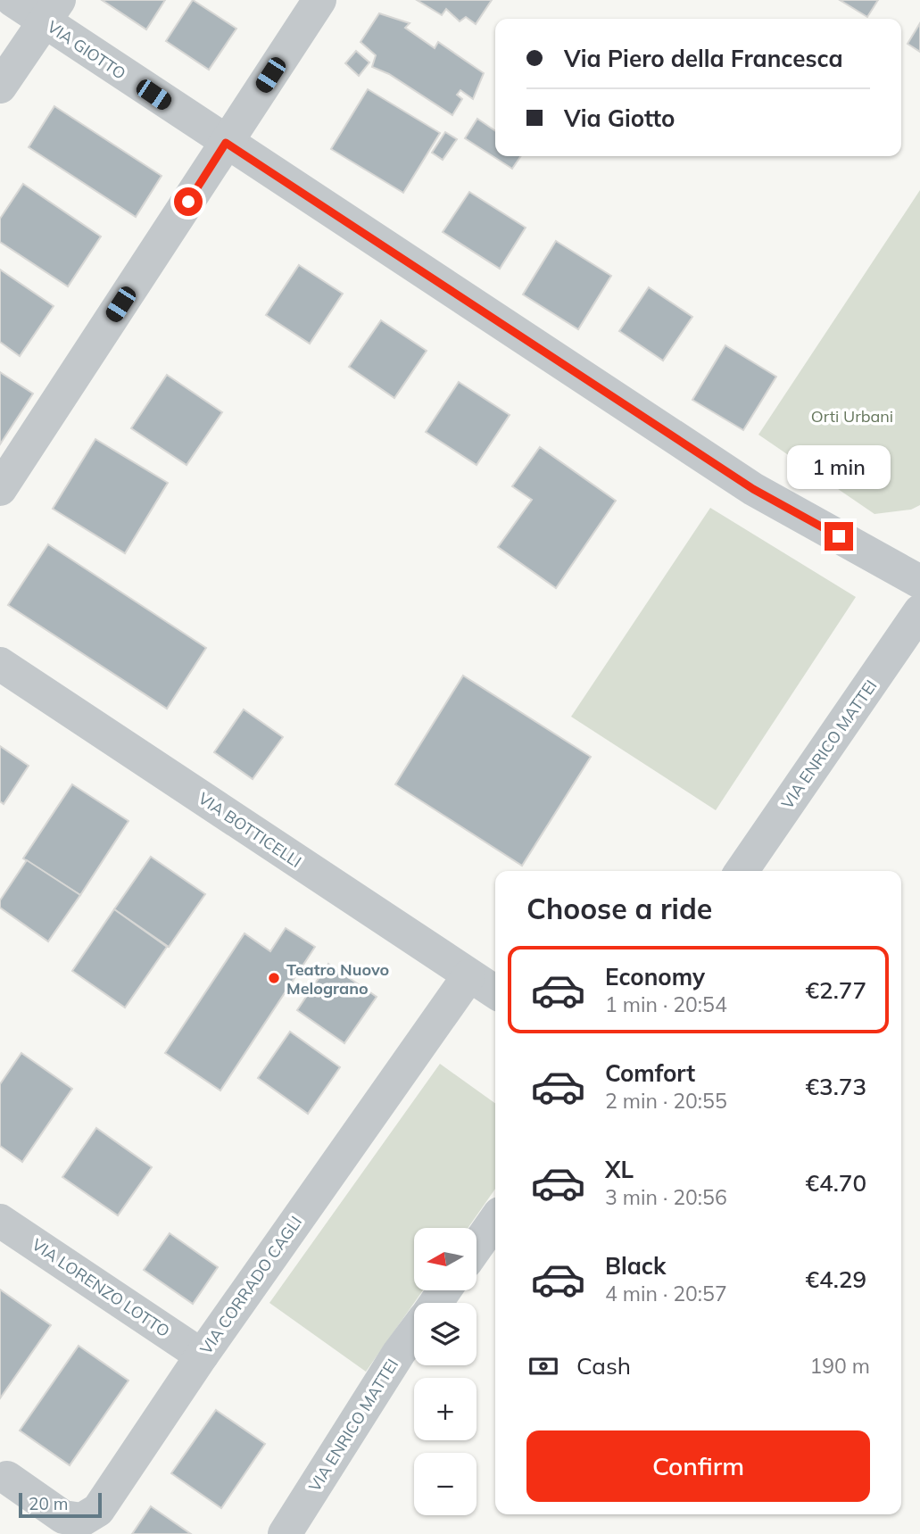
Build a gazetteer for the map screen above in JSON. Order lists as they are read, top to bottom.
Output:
{
  "streets": {
    "street": [
      "VIA GIOTTO",
      "VIA ENRICO MATTEI",
      "VIA BOTTICELLI",
      "VIA CORRADO CAGLI",
      "VIA LORENZO LOTTO"
    ]
  },
  "crossings": [
    ["VIA BOTTICELLI", "VIA CORRADO CAGLI"],
    ["VIA CORRADO CAGLI", "VIA LORENZO LOTTO"]
  ],
  "parks": ["Orti Urbani"],
  "places": ["Teatro Nuovo Melograno"],
  "scale_bar": "20 m",
  "north": "left",
  "page": {
    "banner": ["Via Piero della Francesca", "Via Giotto"],
    "bubble": "1 min",
    "heading": "Choose a ride",
    "list": [
      {
        "name": "Economy",
        "note": "1 min · 20:54",
        "value": "€2.77"
      },
      {
        "name": "Comfort",
        "note": "2 min · 20:55",
        "value": "€3.73"
      },
      {
        "name": "XL",
        "note": "3 min · 20:56",
        "value": "€4.70"
      },
      {
        "name": "Black",
        "note": "4 min · 20:57",
        "value": "€4.29"
      }
    ],
    "map_buttons": ["+", "−"],
    "pay": ["Cash", "190 m"],
    "buttons": "Confirm",
    "scale": "20 m"
  }
}
